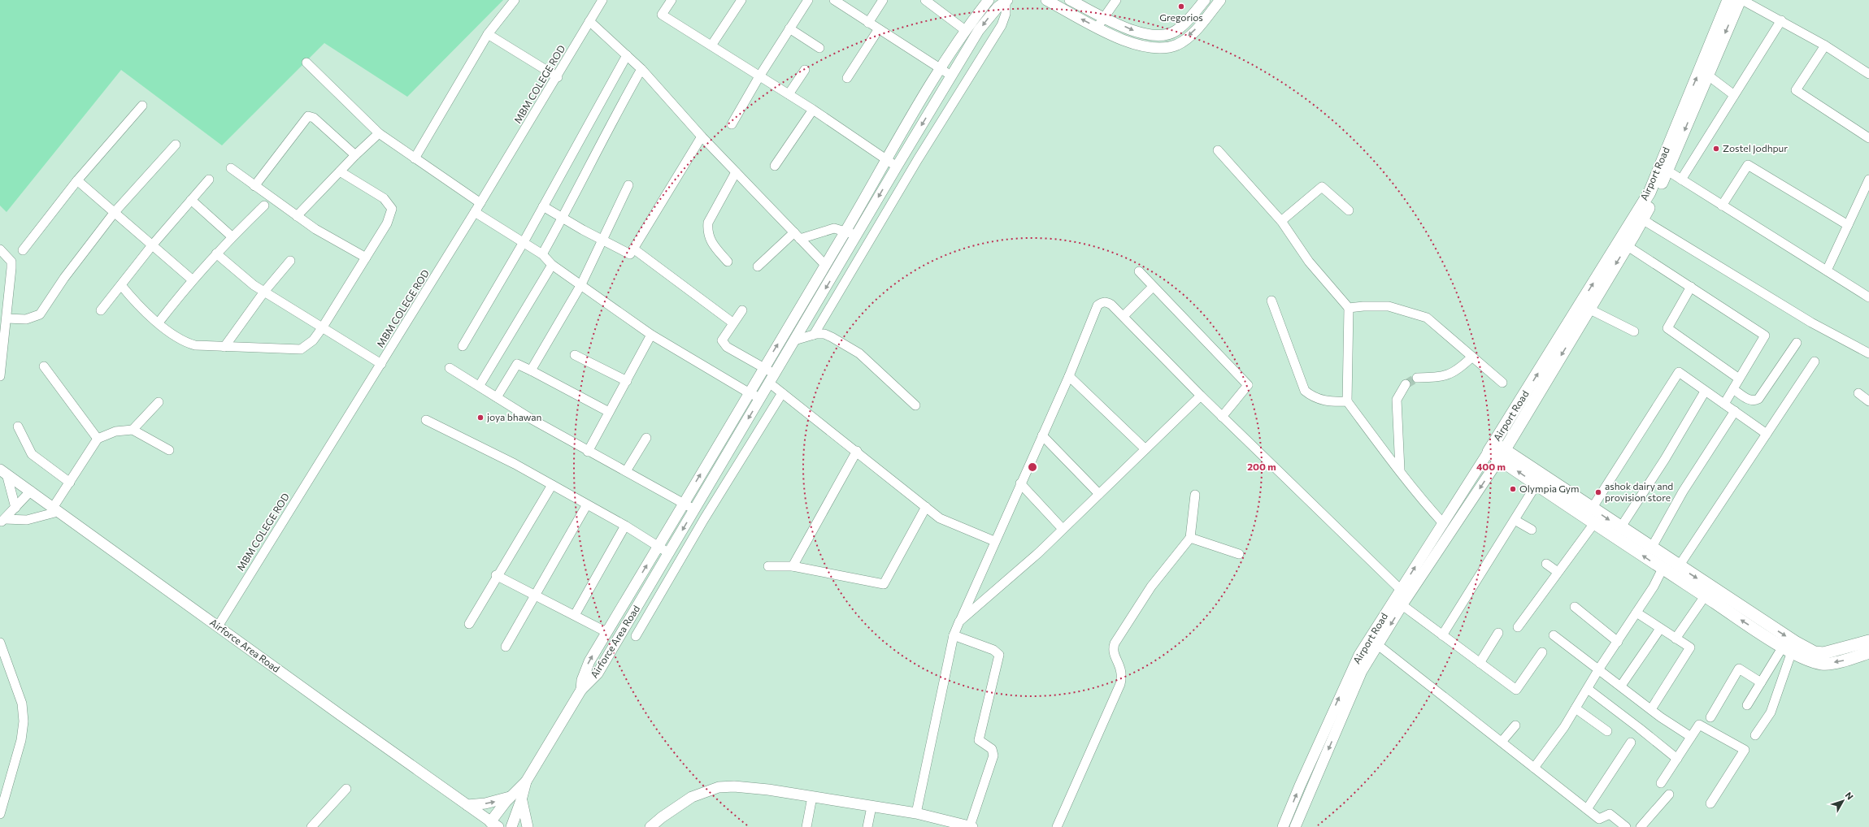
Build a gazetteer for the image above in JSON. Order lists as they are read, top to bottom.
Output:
{
  "streets": {
    "main road": ["Airport Road"],
    "street": ["MBM COLEGE ROD", "Airforce Area Road"]
  },
  "crossings": [
    ["MBM COLEGE ROD", "Airforce Area Road"]
  ],
  "places": [
    "Gregorios",
    "Zostel Jodhpur",
    "joya bhawan",
    "Olympia Gym",
    "ashok dairy and provision store"
  ],
  "north": "top right",
  "rings": ["200 m", "400 m"]
}
